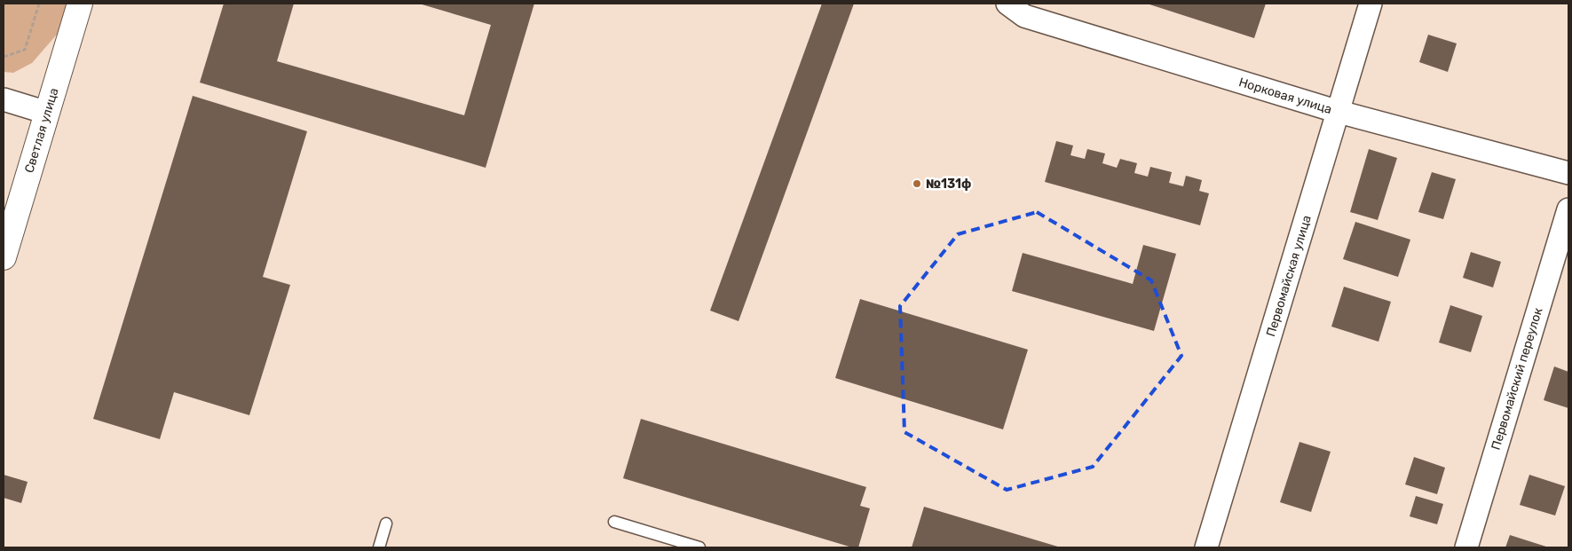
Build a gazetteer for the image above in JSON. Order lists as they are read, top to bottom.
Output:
{
  "streets": {
    "street": [
      "Норковая улица",
      "Светлая улица",
      "Первомайская улица",
      "Первомайский переулок"
    ]
  },
  "crossings": [
    ["Норковая улица", "Первомайская улица"]
  ],
  "places": ["№131ф"]
}
